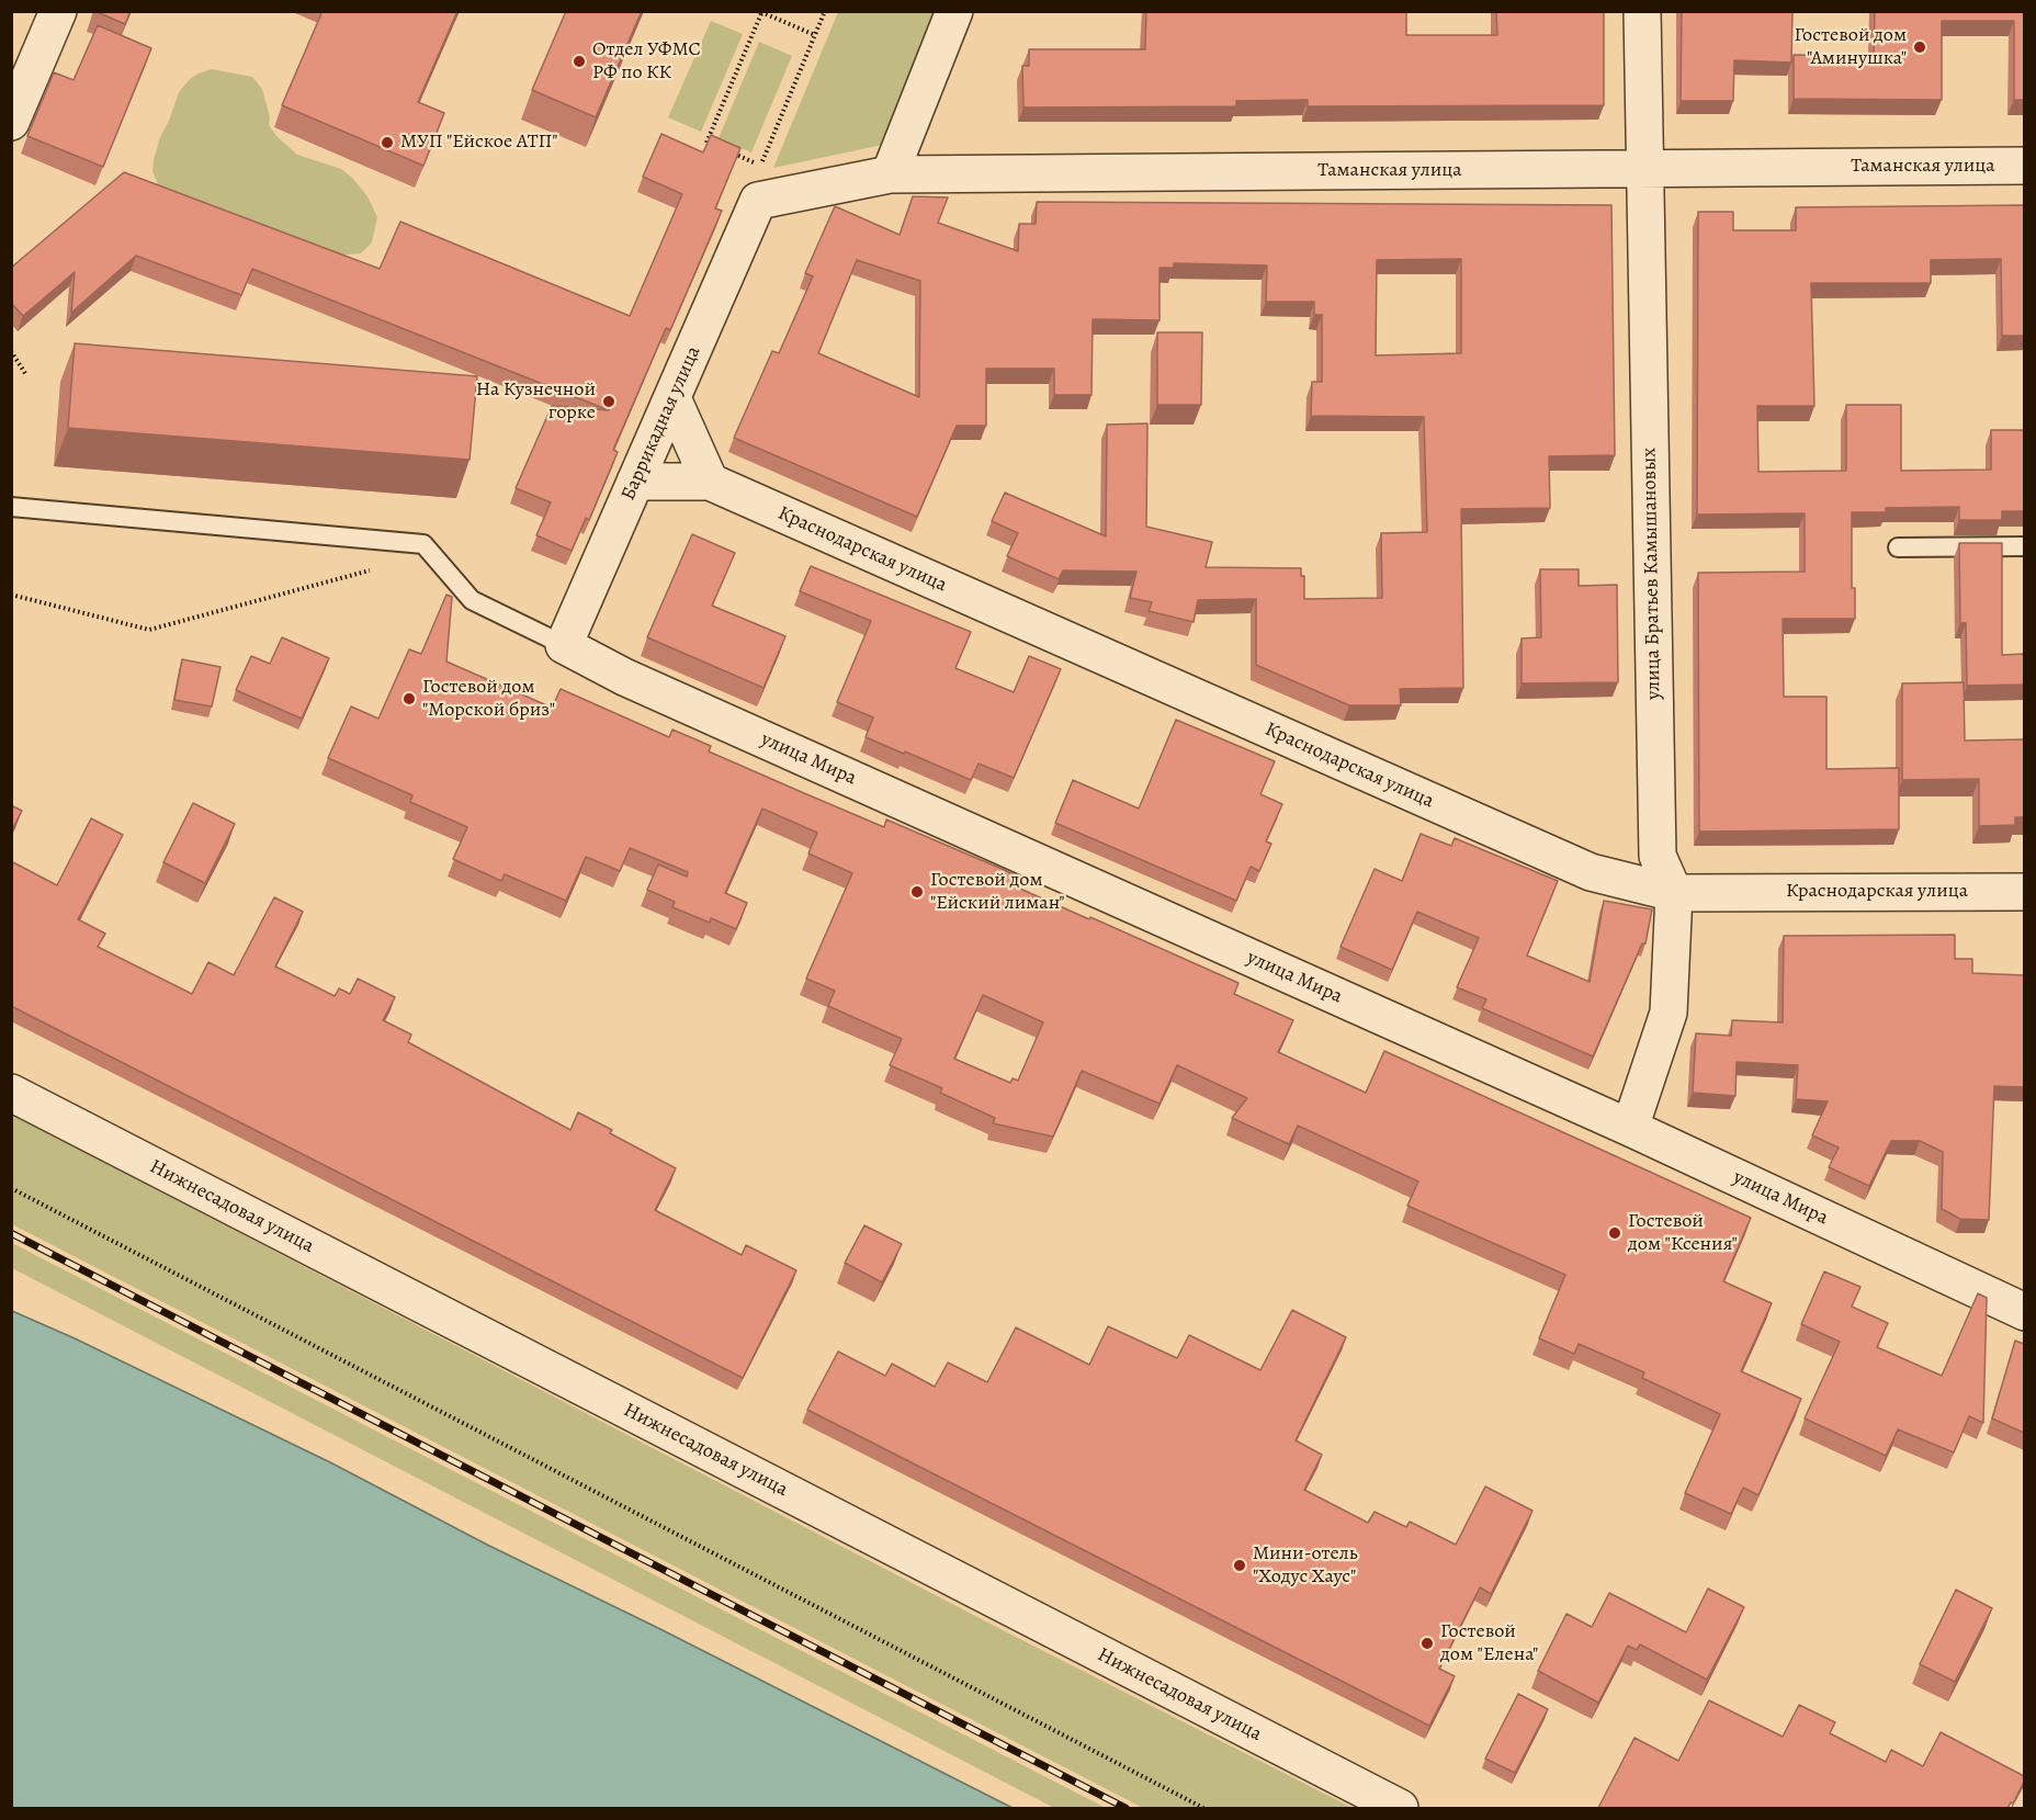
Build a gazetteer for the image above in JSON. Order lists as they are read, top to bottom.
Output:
{
  "streets": {
    "street": [
      "Таманская улица",
      "Баррикадная улица",
      "Краснодарская улица",
      "улица Братьев Камышановых",
      "улица Мира",
      "Нижнесадовая улица"
    ]
  },
  "crossings": [
    ["Таманская улица", "Баррикадная улица"],
    ["Таманская улица", "улица Братьев Камышановых"],
    ["Баррикадная улица", "Краснодарская улица"],
    ["Баррикадная улица", "улица Мира"],
    ["Краснодарская улица", "улица Братьев Камышановых"],
    ["улица Братьев Камышановых", "улица Мира"]
  ],
  "places": [
    "Гостевой дом \"Аминушка\"",
    "Отдел УФМС РФ по КК",
    "МУП \"Ейское АТП\"",
    "На Кузнечной горке",
    "Гостевой дом \"Морской бриз\"",
    "Гостевой дом \"Ейский лиман\"",
    "Гостевой дом \"Ксения\"",
    "Мини-отель \"Ходус Хаус\"",
    "Гостевой дом \"Елена\""
  ]
}
